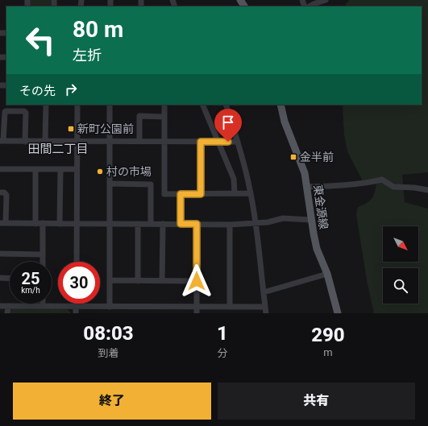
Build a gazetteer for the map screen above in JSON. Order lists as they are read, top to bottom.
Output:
{
  "streets": {
    "main road": ["東金源線"]
  },
  "districts": ["田間二丁目"],
  "places": {
    "transit": ["新町公園前", "金半前"],
    "other": ["村の市場"]
  },
  "north": "bottom right",
  "page": {
    "turn": ["80 m", "左折"],
    "then": "その先",
    "speed": "25 km/h",
    "limit": "30",
    "eta": [
      "08:03",
      "到着",
      "1",
      "分",
      "290",
      "m"
    ],
    "buttons": ["終了", "共有"]
  }
}
